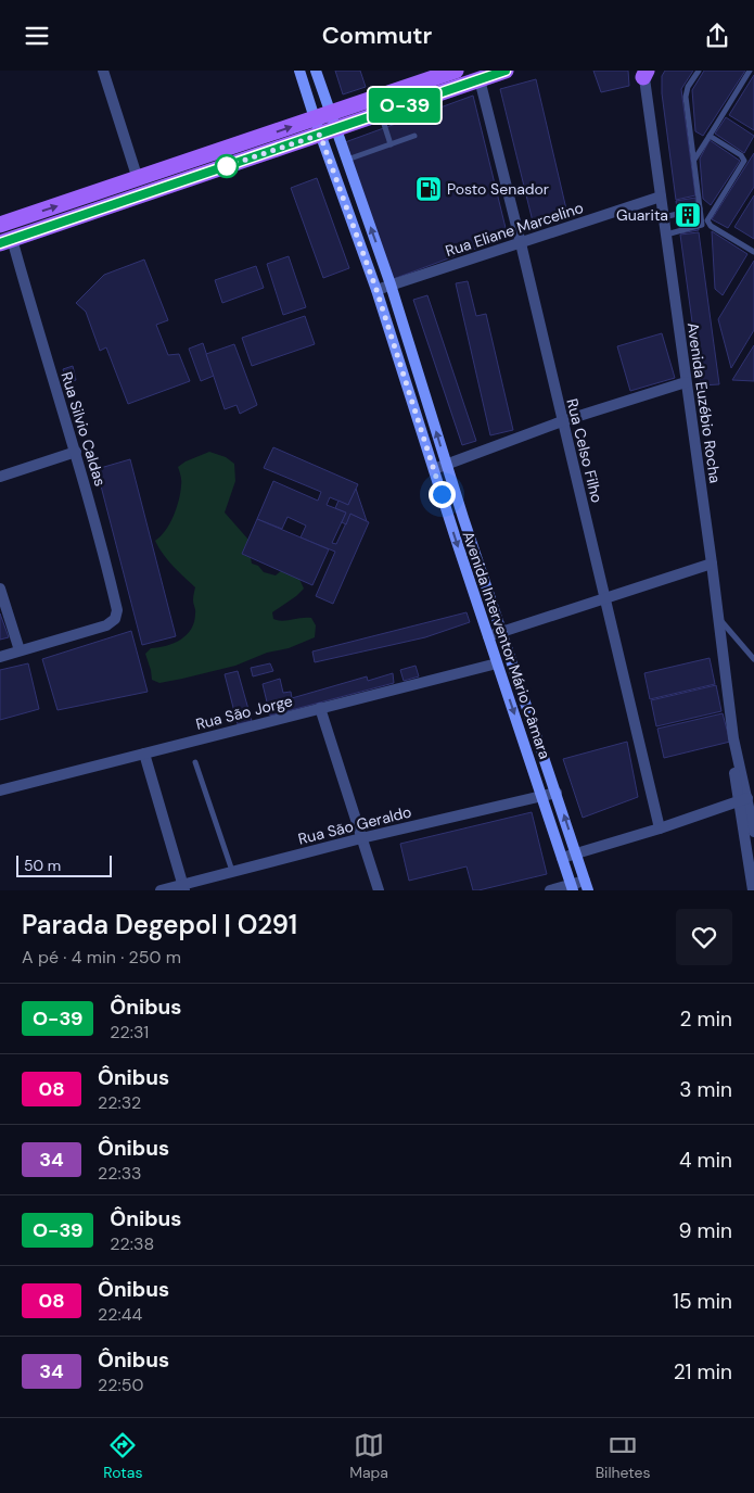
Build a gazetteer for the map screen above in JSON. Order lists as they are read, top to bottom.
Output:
{
  "streets": {
    "main road": ["Avenida Interventor Mário Câmara"],
    "street": [
      "Rua Eliane Marcelino",
      "Avenida Euzébio Rocha",
      "Rua Silvio Caldas",
      "Rua Celso Filho",
      "Rua São Jorge",
      "Rua São Geraldo"
    ]
  },
  "crossings": [
    ["Rua Eliane Marcelino", "Avenida Euzébio Rocha"],
    ["Rua Eliane Marcelino", "Rua Celso Filho"],
    ["Rua Eliane Marcelino", "Avenida Interventor Mário Câmara"],
    ["Avenida Interventor Mário Câmara", "Rua São Jorge"],
    ["Avenida Interventor Mário Câmara", "Rua São Geraldo"]
  ],
  "places": {
    "fuel station": ["Posto Senador"],
    "building": ["Guarita"]
  },
  "lines": ["bus line O-39"],
  "scale_bar": "50 m",
  "page": {
    "header": "Commutr",
    "on_map": "O-39",
    "scale": "50 m",
    "heading": ["Parada Degepol | O291", "A pé · 4 min · 250 m"],
    "list": [
      {
        "mark": "O-39",
        "name": "Ônibus",
        "note": "22:31",
        "value": "2 min"
      },
      {
        "mark": "08",
        "name": "Ônibus",
        "note": "22:32",
        "value": "3 min"
      },
      {
        "mark": "34",
        "name": "Ônibus",
        "note": "22:33",
        "value": "4 min"
      },
      {
        "mark": "O-39",
        "name": "Ônibus",
        "note": "22:38",
        "value": "9 min"
      },
      {
        "mark": "08",
        "name": "Ônibus",
        "note": "22:44",
        "value": "15 min"
      },
      {
        "mark": "34",
        "name": "Ônibus",
        "note": "22:50",
        "value": "21 min"
      }
    ],
    "tabs": ["Rotas", "Mapa", "Bilhetes"]
  }
}
